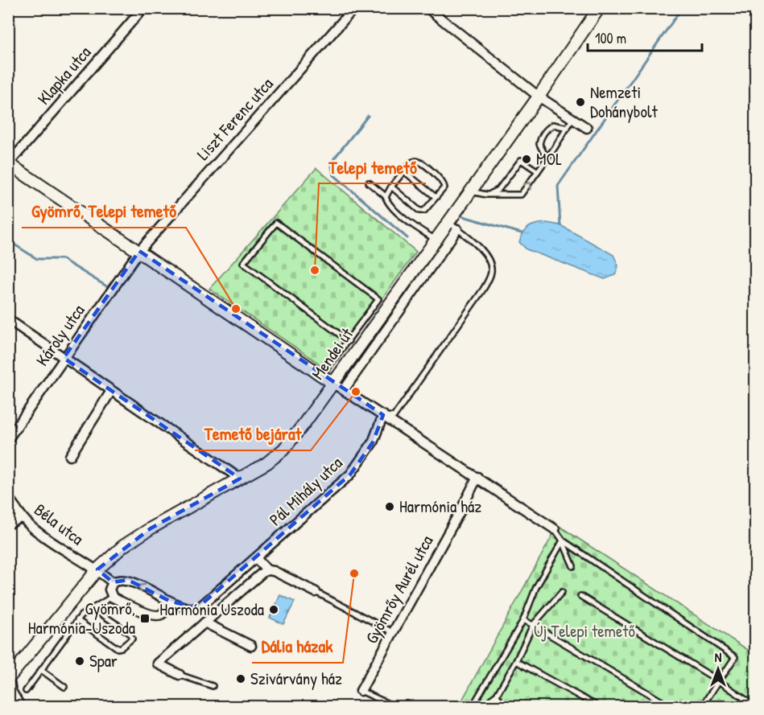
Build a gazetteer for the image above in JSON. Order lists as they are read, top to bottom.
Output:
{
  "streets": {
    "main road": ["Mendei út"],
    "street": [
      "Klapka utca",
      "Liszt Ferenc utca",
      "Károly utca",
      "Pál Mihály utca",
      "Béla utca",
      "Gyömrőy Aurél utca"
    ]
  },
  "crossings": [
    ["Liszt Ferenc utca", "Károly utca"],
    ["Mendei út", "Béla utca"]
  ],
  "parks": ["Új Telepi temető"],
  "places": {
    "other": [
      "Nemzeti Dohánybolt",
      "MOL",
      "Telepi temető",
      "Gyömrő, Telepi temető",
      "Temető bejárat",
      "Harmónia ház",
      "Dália házak",
      "Harmónia Uszoda",
      "Spar",
      "Szivárvány ház"
    ],
    "transit": ["Gyömrő, Harmónia-Uszoda"]
  },
  "scale_bar": "100 m",
  "north": "top"
}
